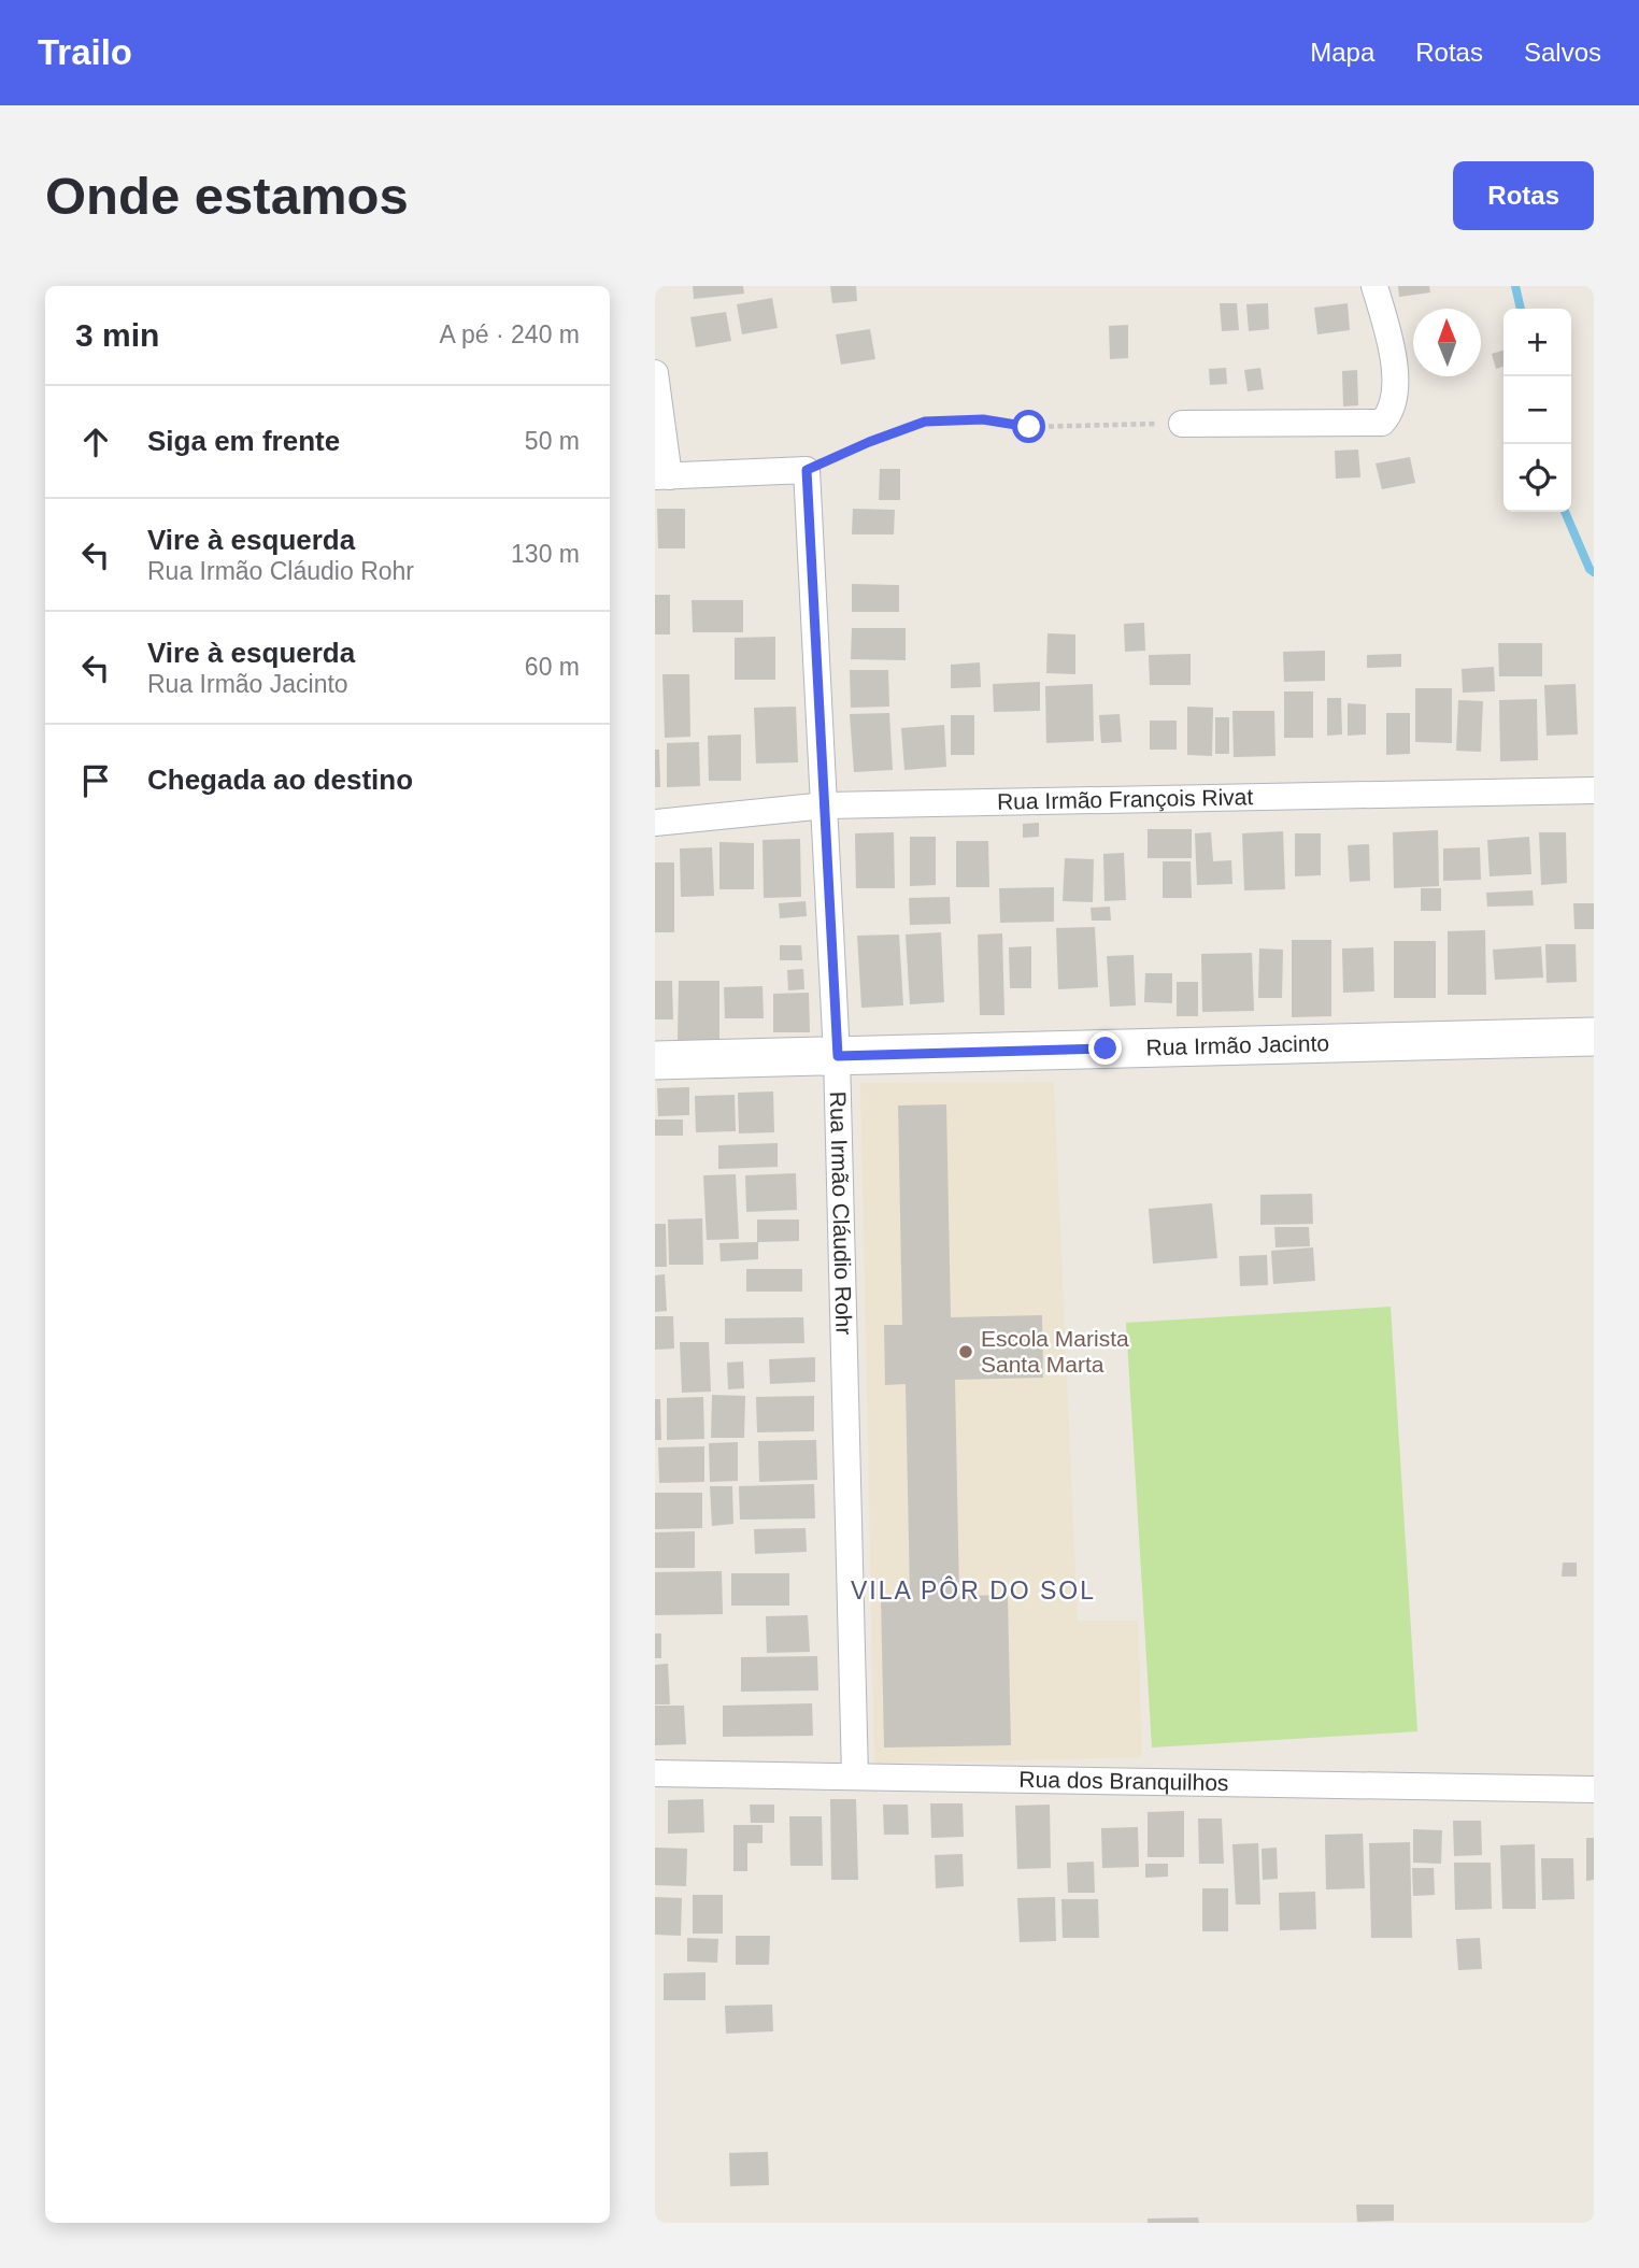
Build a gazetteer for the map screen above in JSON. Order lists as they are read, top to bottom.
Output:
{
  "streets": {
    "street": [
      "Rua Irmão François Rivat",
      "Rua Irmão Jacinto",
      "Rua Irmão Cláudio Rohr",
      "Rua dos Branquilhos"
    ]
  },
  "crossings": [
    ["Rua Irmão François Rivat", "Rua Irmão Cláudio Rohr"],
    ["Rua Irmão Jacinto", "Rua Irmão Cláudio Rohr"],
    ["Rua Irmão Cláudio Rohr", "Rua dos Branquilhos"]
  ],
  "districts": ["VILA PÔR DO SOL"],
  "places": ["Escola Marista Santa Marta"],
  "north": "top",
  "page": {
    "header": "Trailo",
    "nav": ["Mapa", "Rotas", "Salvos"],
    "buttons": "Rotas",
    "title": "Onde estamos",
    "heading": ["3 min", "A pé · 240 m"],
    "map_buttons": ["+", "−"],
    "list": [
      ["Siga em frente", "50 m"],
      ["Vire à esquerda", "Rua Irmão Cláudio Rohr", "130 m"],
      ["Vire à esquerda", "Rua Irmão Jacinto", "60 m"],
      "Chegada ao destino"
    ]
  }
}
